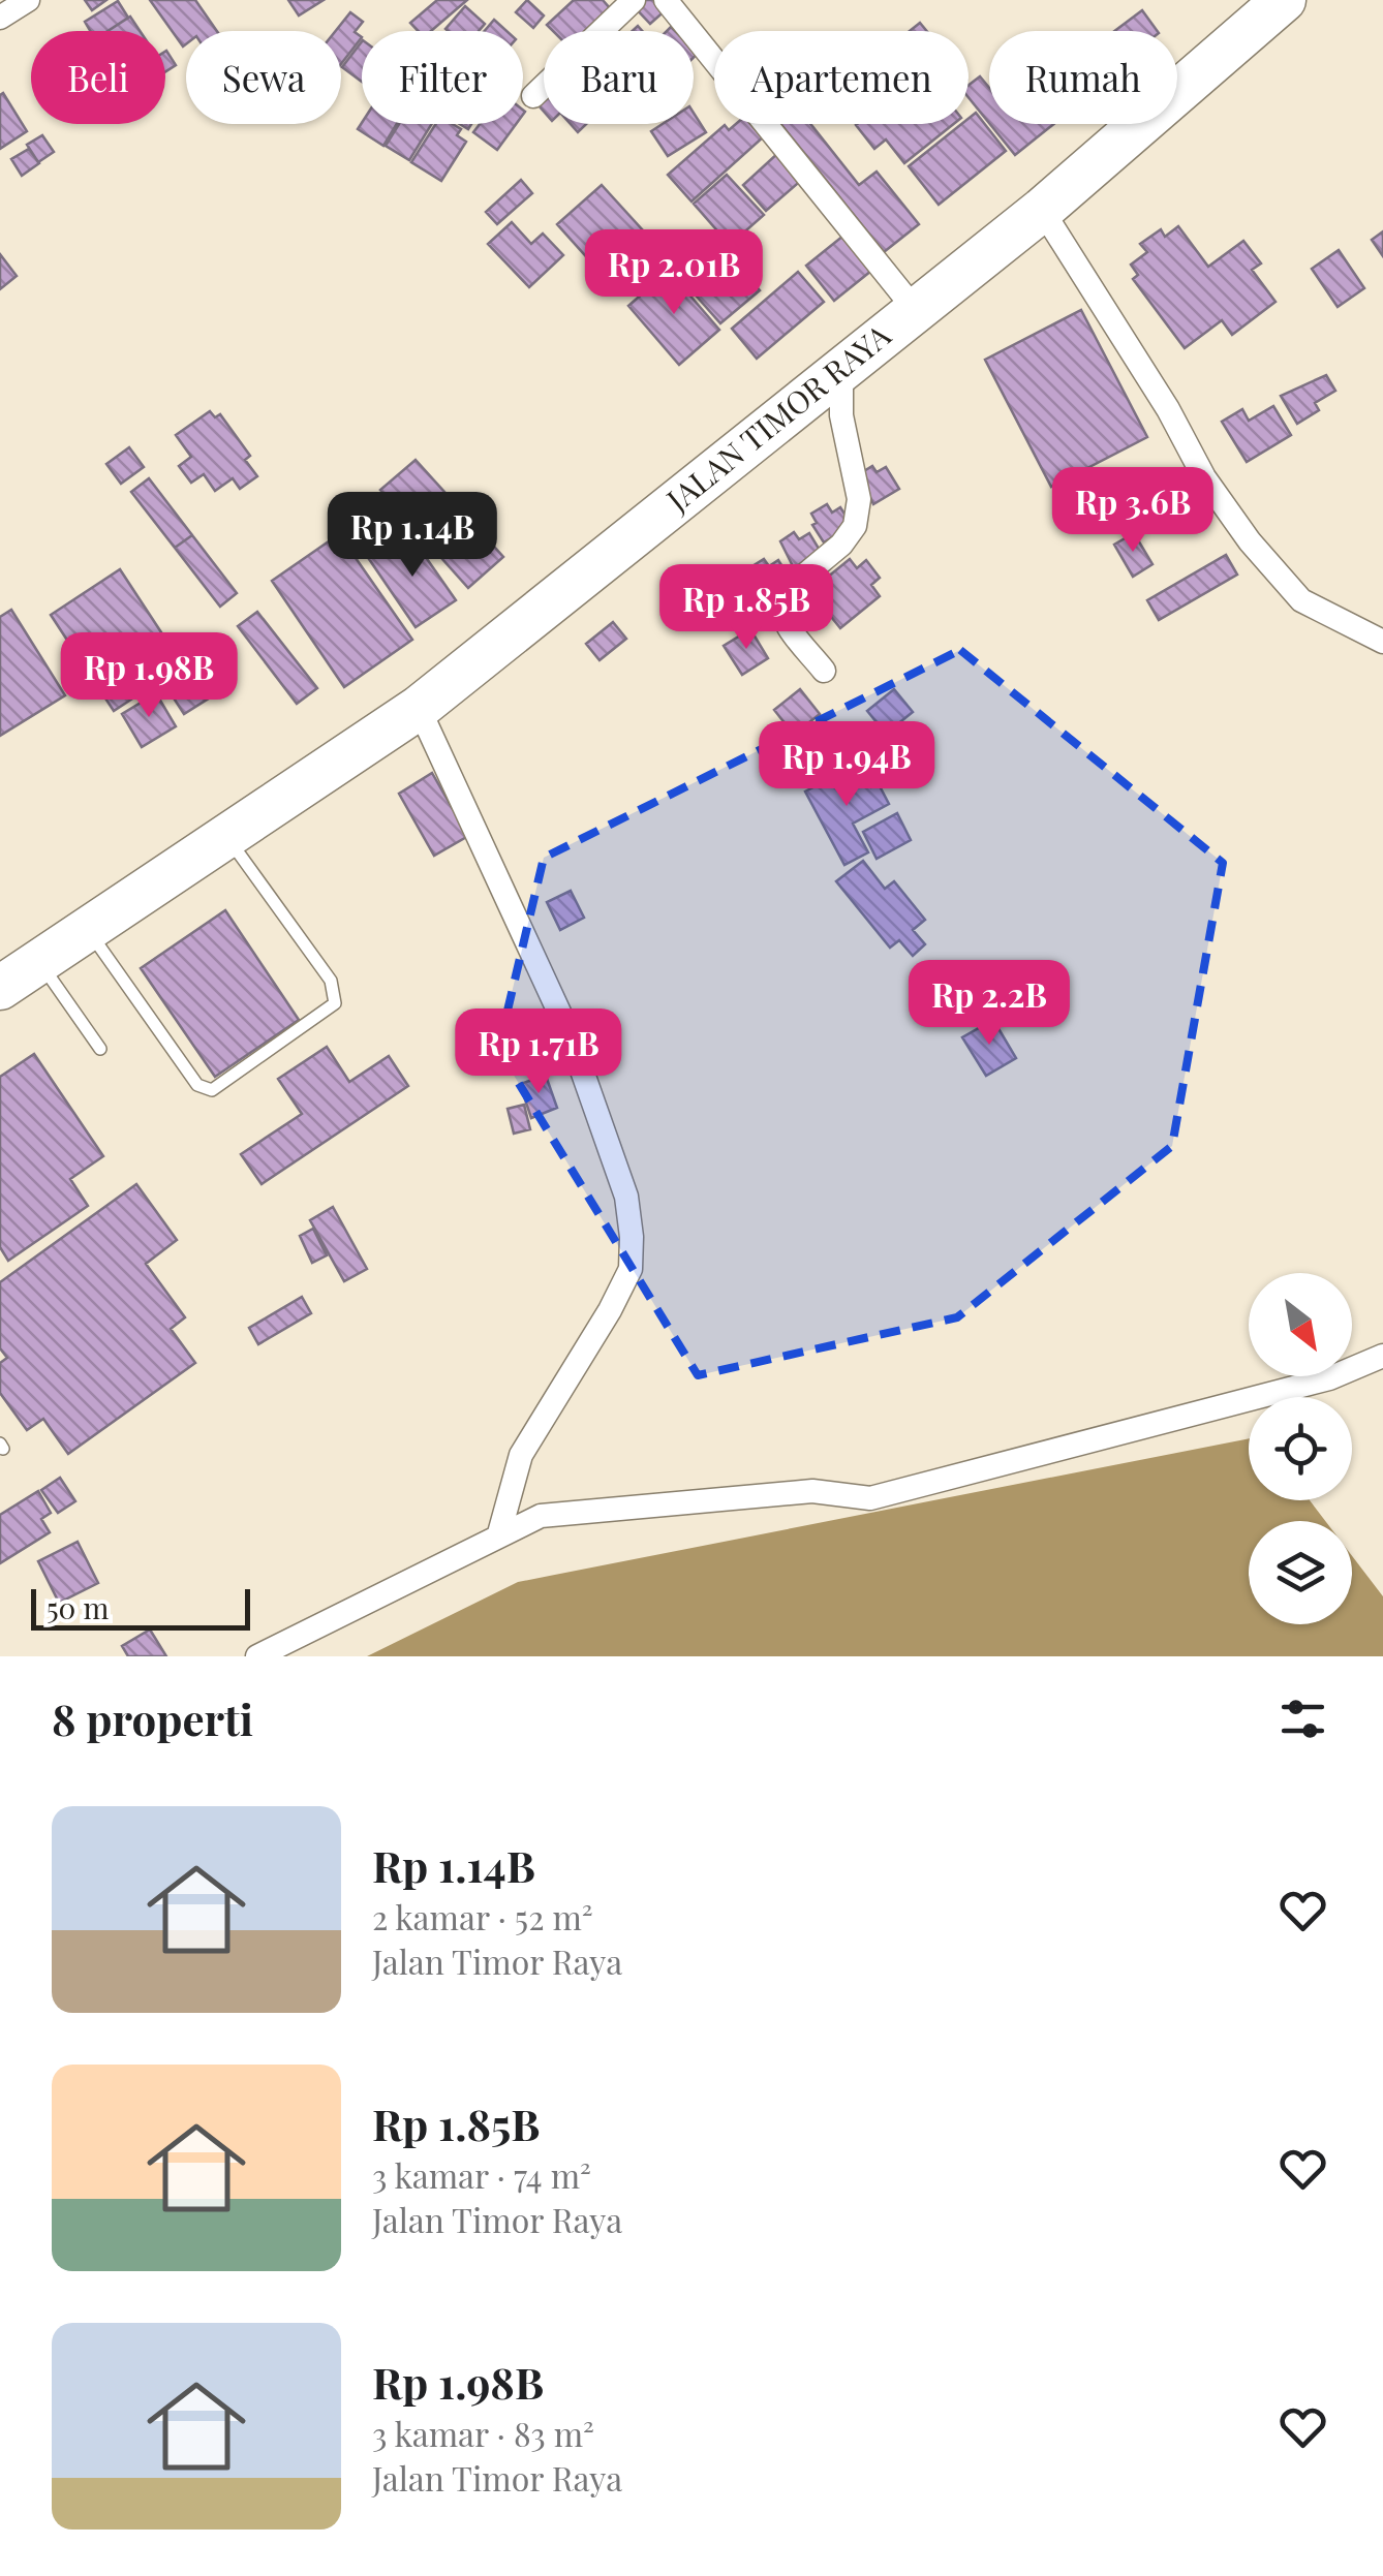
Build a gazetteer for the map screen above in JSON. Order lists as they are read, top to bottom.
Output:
{
  "streets": {
    "highway": ["JALAN TIMOR RAYA"]
  },
  "scale_bar": "50 m",
  "north": "bottom right",
  "page": {
    "chip": [
      "Beli",
      "Sewa",
      "Filter",
      "Baru",
      "Apartemen",
      "Rumah"
    ],
    "price": [
      "Rp 2.01B",
      "Rp 3.6B",
      "Rp 1.14B",
      "Rp 1.85B",
      "Rp 1.98B",
      "Rp 1.94B",
      "Rp 2.2B",
      "Rp 1.71B"
    ],
    "scale": "50 m",
    "heading": "8 properti",
    "list": [
      {
        "name": "Rp 1.14B",
        "note": "2 kamar · 52 m² · Jalan Timor Raya"
      },
      {
        "name": "Rp 1.85B",
        "note": "3 kamar · 74 m² · Jalan Timor Raya"
      },
      {
        "name": "Rp 1.98B",
        "note": "3 kamar · 83 m² · Jalan Timor Raya"
      }
    ]
  }
}
